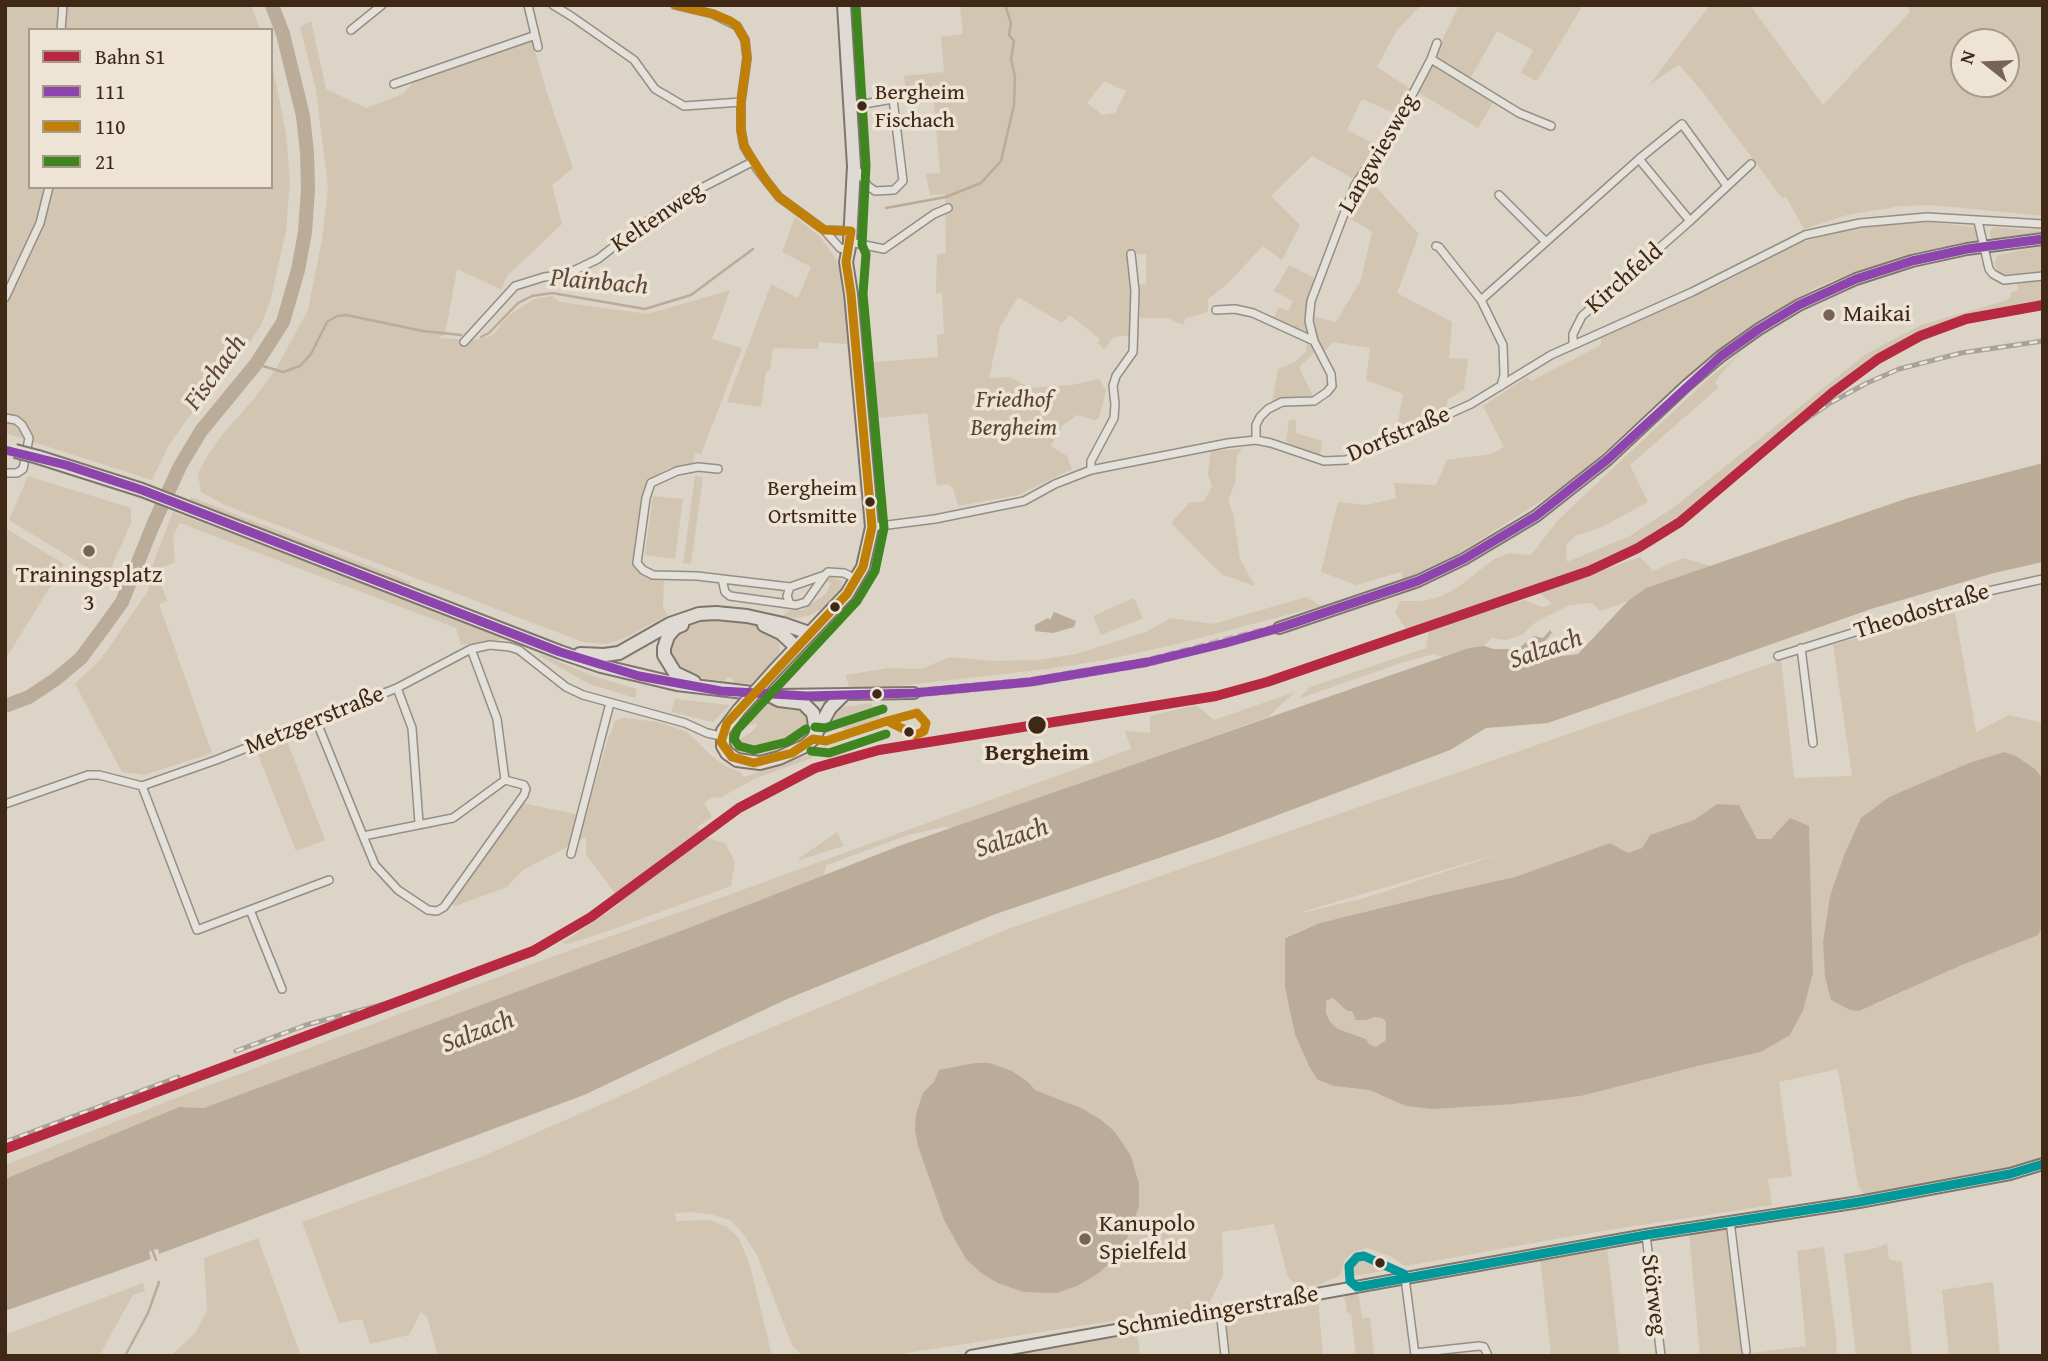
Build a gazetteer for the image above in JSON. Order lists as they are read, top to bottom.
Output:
{
  "streets": {
    "street": [
      "Langwiesweg",
      "Keltenweg",
      "Kirchfeld",
      "Dorfstraße",
      "Theodostraße",
      "Metzgerstraße",
      "Störweg",
      "Schmiedingerstraße"
    ]
  },
  "crossings": [
    ["Langwiesweg", "Dorfstraße"],
    ["Kirchfeld", "Dorfstraße"],
    ["Störweg", "Schmiedingerstraße"]
  ],
  "water": ["Plainbach", "Fischach", "Salzach"],
  "parks": ["Friedhof Bergheim"],
  "places": [
    "Bergheim Fischach",
    "Maikai",
    "Bergheim Ortsmitte",
    "Trainingsplatz 3",
    "Bergheim",
    "Kanupolo Spielfeld"
  ],
  "lines": [
    "transit line 110",
    "transit line 21",
    "transit line 111",
    "rail line S1"
  ],
  "legend": [
    "Bahn S1",
    "111",
    "110",
    "21"
  ],
  "north": "left"
}
